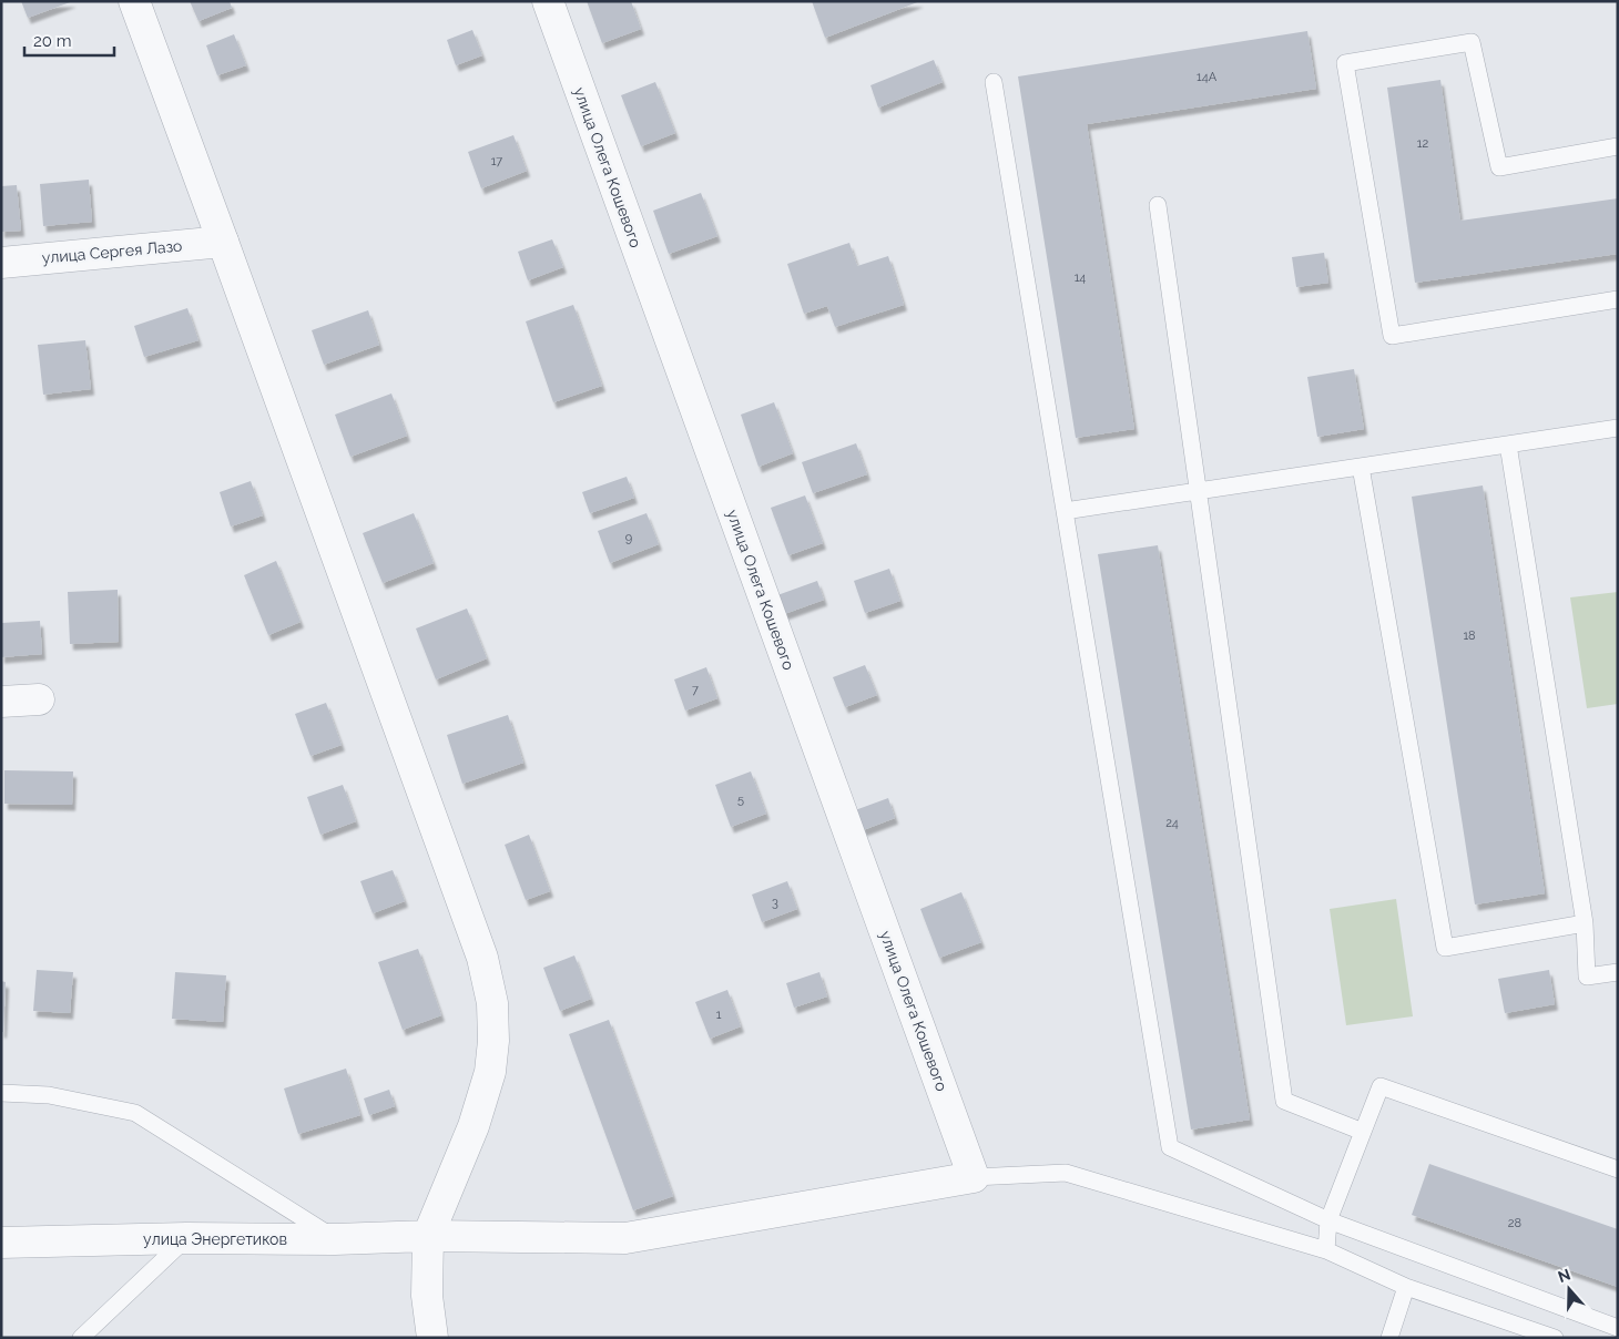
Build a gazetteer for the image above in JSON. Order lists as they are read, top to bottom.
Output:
{
  "streets": {
    "street": ["улица Олега Кошевого", "улица Сергея Лазо", "улица Энергетиков"]
  },
  "crossings": [
    ["улица Олега Кошевого", "улица Энергетиков"]
  ],
  "house_numbers": [
    "14А",
    "12",
    "17",
    "14",
    "9",
    "18",
    "7",
    "5",
    "24",
    "3",
    "1",
    "28"
  ],
  "scale_bar": "20 m",
  "north": "top"
}
